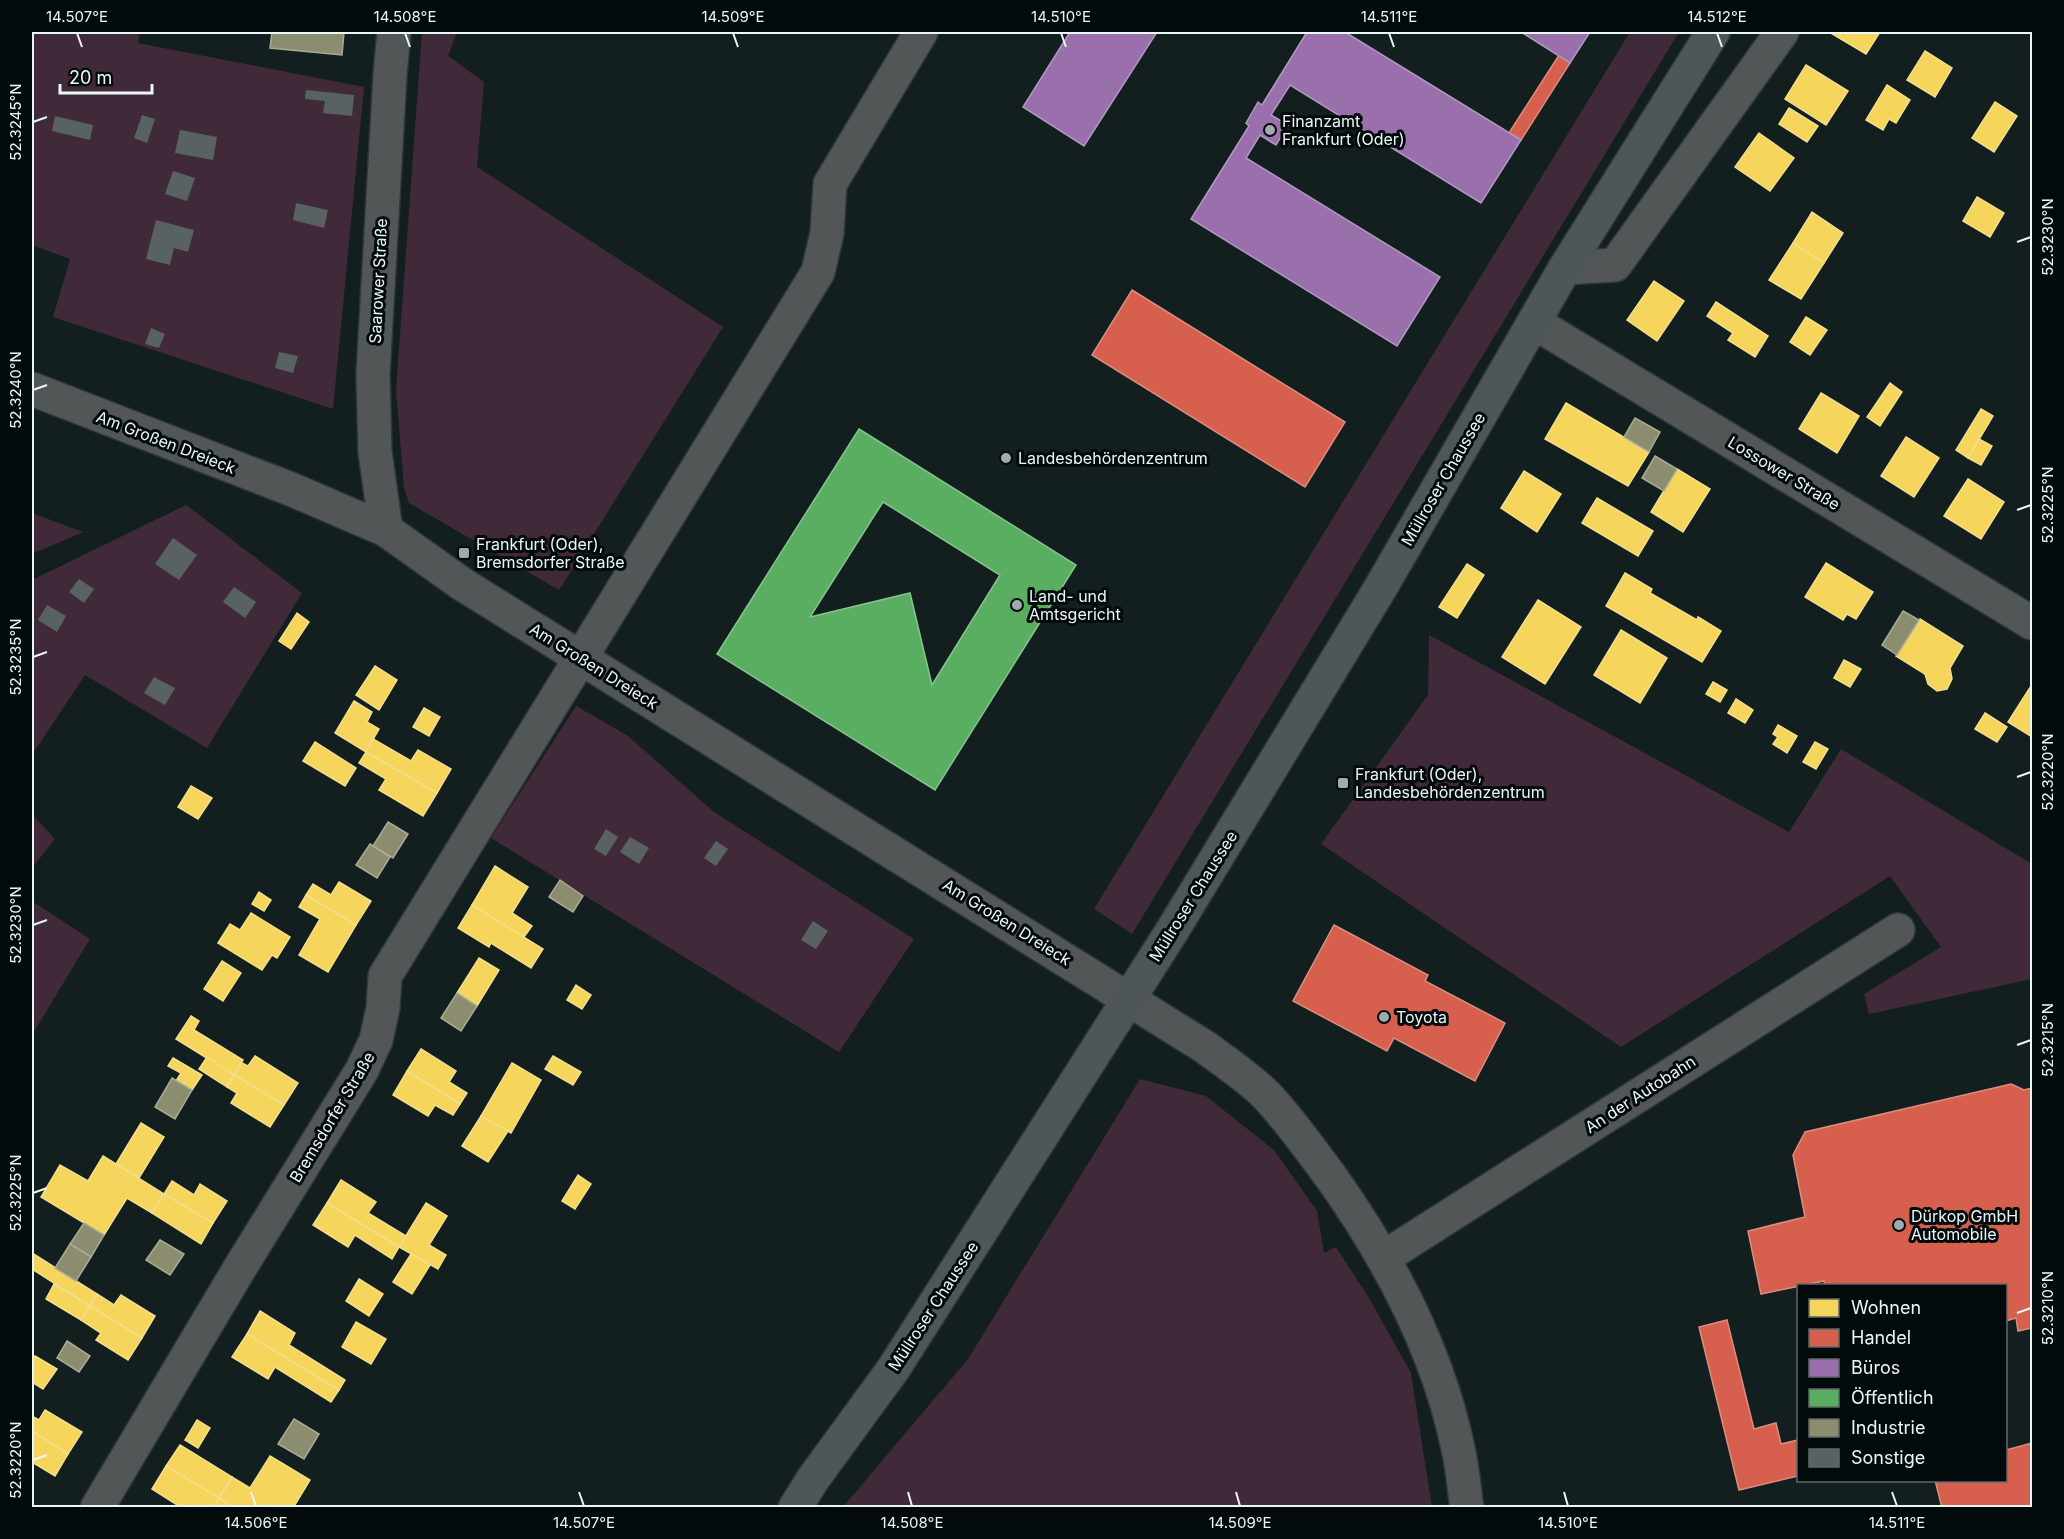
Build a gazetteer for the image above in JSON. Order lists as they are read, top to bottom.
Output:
{
  "streets": {
    "main road": ["Müllroser Chaussee"],
    "street": [
      "Saarower Straße",
      "Am Großen Dreieck",
      "Lossower Straße",
      "An der Autobahn",
      "Bremsdorfer Straße"
    ]
  },
  "crossings": [
    ["Saarower Straße", "Am Großen Dreieck"],
    ["Am Großen Dreieck", "Müllroser Chaussee"],
    ["Am Großen Dreieck", "Bremsdorfer Straße"],
    ["Lossower Straße", "Müllroser Chaussee"]
  ],
  "places": {
    "other": [
      "Finanzamt Frankfurt (Oder)",
      "Landesbehördenzentrum",
      "Land- und Amtsgericht",
      "Toyota",
      "Dürkop GmbH Automobile"
    ],
    "transit": ["Frankfurt (Oder), Bremsdorfer Straße", "Frankfurt (Oder), Landesbehördenzentrum"]
  },
  "legend": [
    "Wohnen",
    "Handel",
    "Büros",
    "Öffentlich",
    "Industrie",
    "Sonstige"
  ],
  "scale_bar": "20 m",
  "coordinates": [
    "14.507°E",
    "14.508°E",
    "14.509°E",
    "14.510°E",
    "14.511°E",
    "14.512°E",
    "52.3245°N",
    "52.3230°N",
    "52.3240°N",
    "52.3225°N",
    "52.3235°N",
    "52.3220°N",
    "52.3215°N",
    "52.3210°N",
    "14.506°E"
  ]
}
